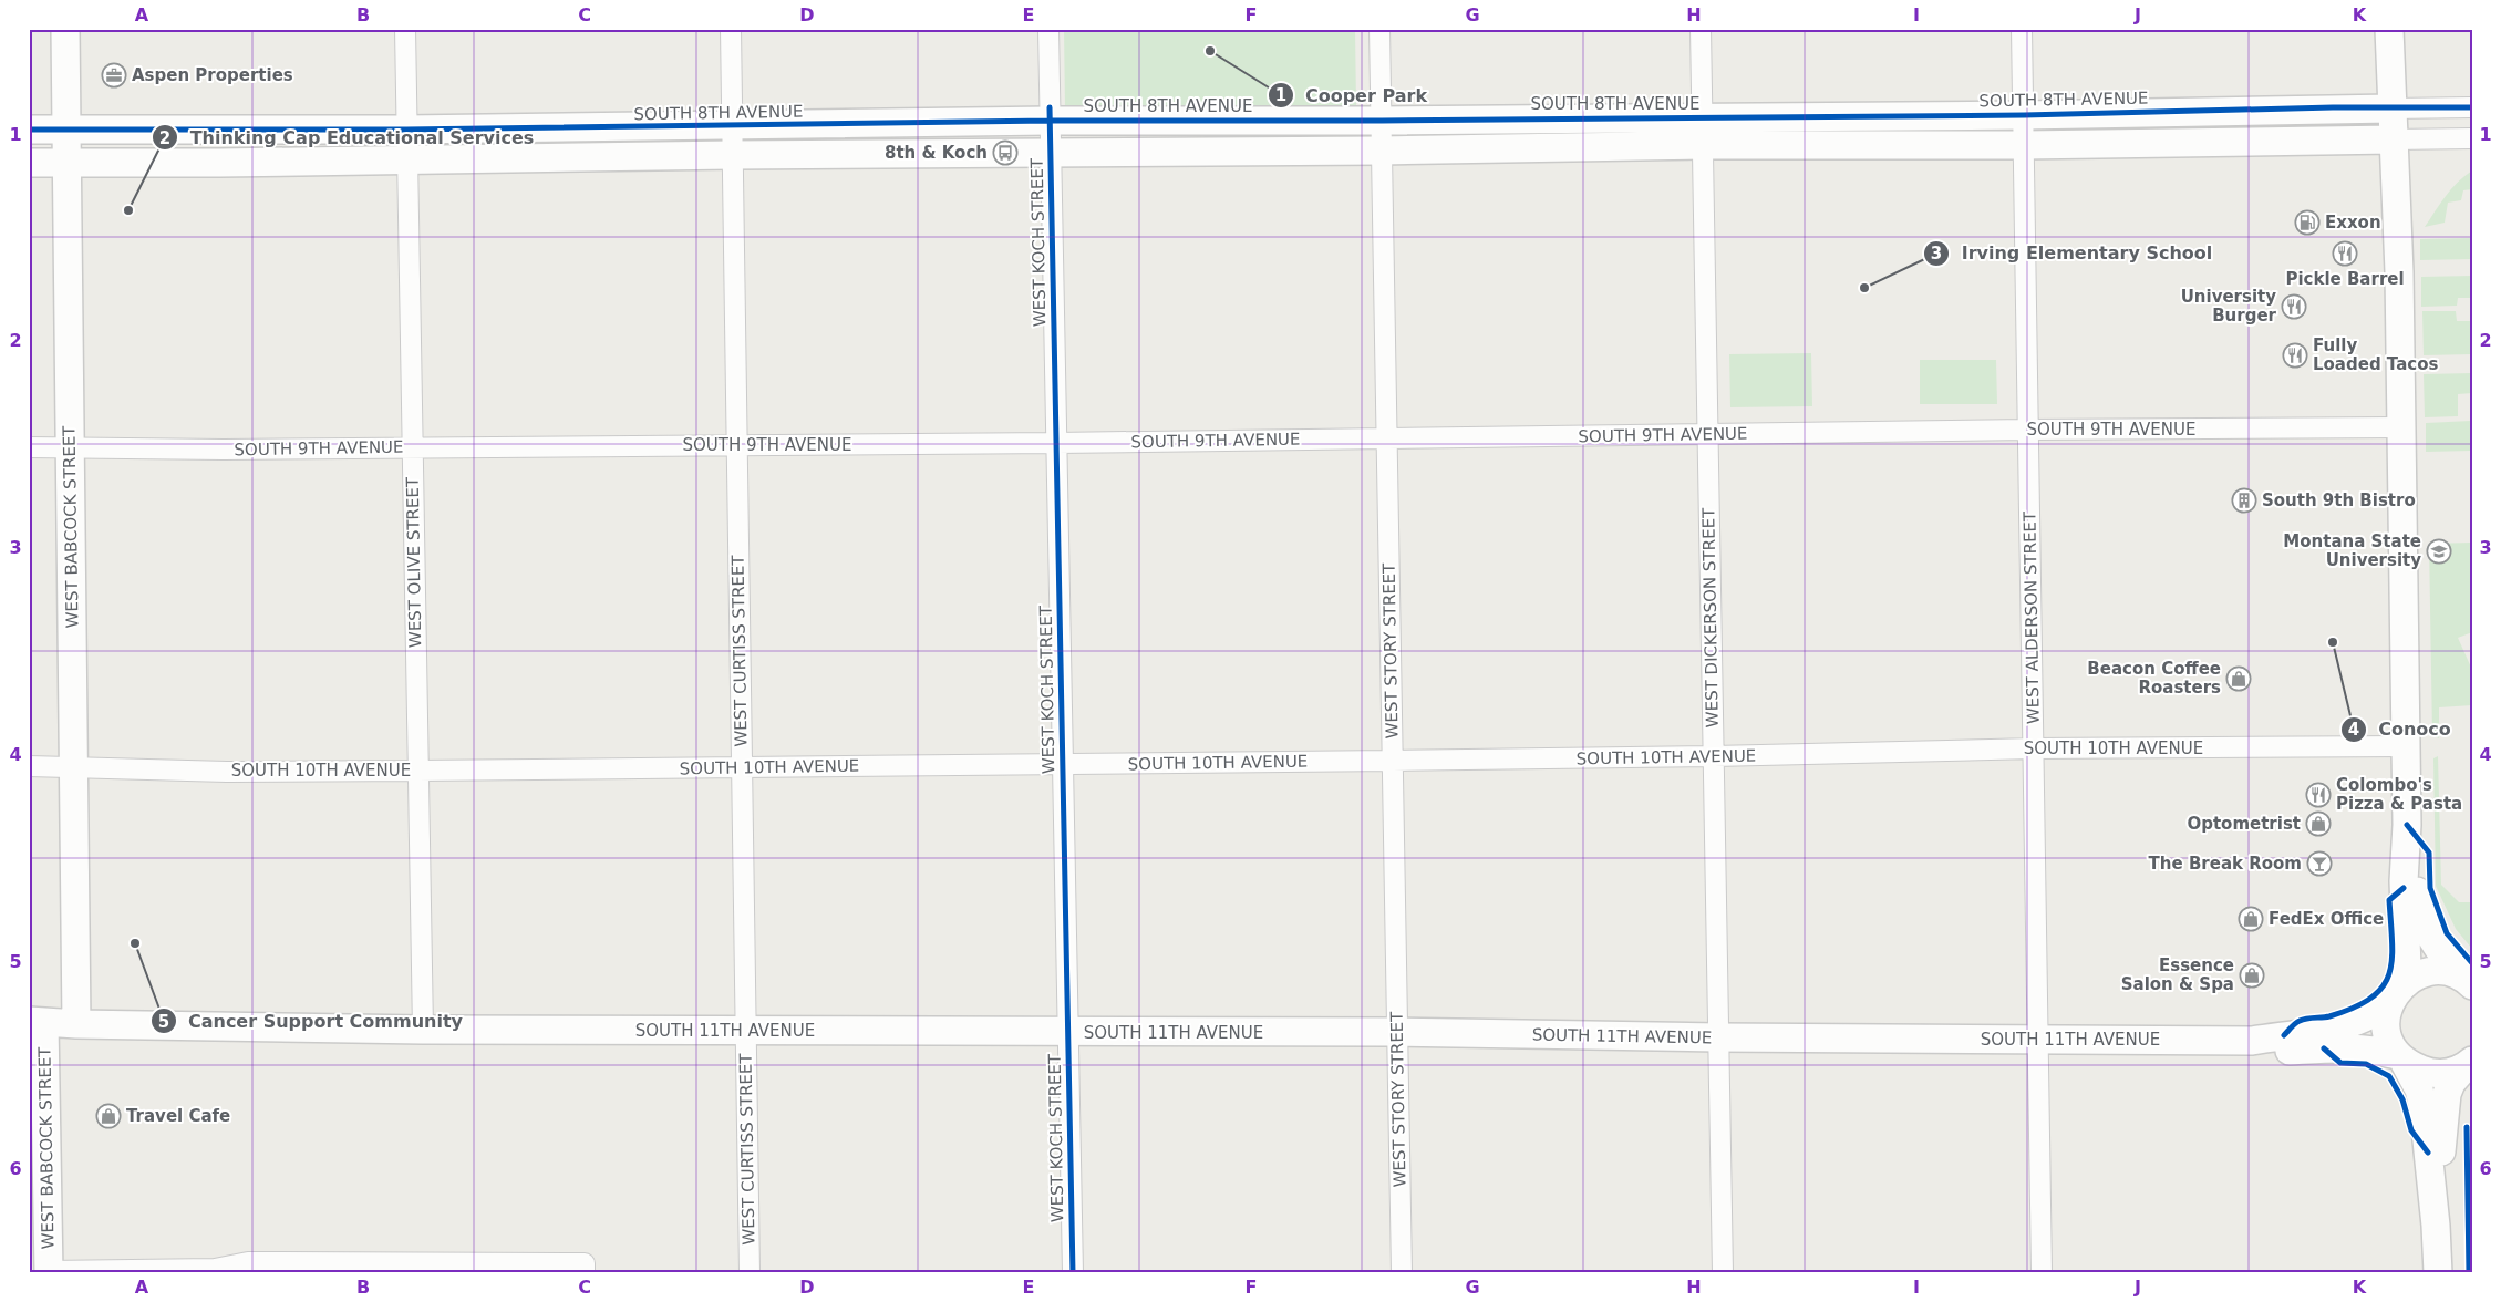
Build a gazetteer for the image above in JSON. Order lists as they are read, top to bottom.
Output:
{
  "streets": {
    "street": [
      "SOUTH 8TH AVENUE",
      "WEST KOCH STREET",
      "SOUTH 9TH AVENUE",
      "WEST BABCOCK STREET",
      "WEST OLIVE STREET",
      "WEST DICKERSON STREET",
      "WEST ALDERSON STREET",
      "WEST CURTISS STREET",
      "WEST STORY STREET",
      "SOUTH 10TH AVENUE",
      "SOUTH 11TH AVENUE"
    ]
  },
  "crossings": [
    ["SOUTH 8TH AVENUE", "WEST KOCH STREET"],
    ["SOUTH 8TH AVENUE", "WEST BABCOCK STREET"],
    ["SOUTH 8TH AVENUE", "WEST OLIVE STREET"],
    ["SOUTH 8TH AVENUE", "WEST DICKERSON STREET"],
    ["SOUTH 8TH AVENUE", "WEST ALDERSON STREET"],
    ["SOUTH 8TH AVENUE", "WEST CURTISS STREET"],
    ["SOUTH 8TH AVENUE", "WEST STORY STREET"],
    ["WEST KOCH STREET", "SOUTH 9TH AVENUE"],
    ["WEST KOCH STREET", "SOUTH 10TH AVENUE"],
    ["WEST KOCH STREET", "SOUTH 11TH AVENUE"],
    ["SOUTH 9TH AVENUE", "WEST BABCOCK STREET"],
    ["SOUTH 9TH AVENUE", "WEST OLIVE STREET"],
    ["SOUTH 9TH AVENUE", "WEST DICKERSON STREET"],
    ["SOUTH 9TH AVENUE", "WEST ALDERSON STREET"],
    ["SOUTH 9TH AVENUE", "WEST CURTISS STREET"],
    ["SOUTH 9TH AVENUE", "WEST STORY STREET"],
    ["WEST BABCOCK STREET", "SOUTH 10TH AVENUE"],
    ["WEST BABCOCK STREET", "SOUTH 11TH AVENUE"],
    ["WEST OLIVE STREET", "SOUTH 10TH AVENUE"],
    ["WEST OLIVE STREET", "SOUTH 11TH AVENUE"],
    ["WEST DICKERSON STREET", "SOUTH 10TH AVENUE"],
    ["WEST DICKERSON STREET", "SOUTH 11TH AVENUE"],
    ["WEST ALDERSON STREET", "SOUTH 10TH AVENUE"],
    ["WEST ALDERSON STREET", "SOUTH 11TH AVENUE"],
    ["WEST CURTISS STREET", "SOUTH 10TH AVENUE"],
    ["WEST CURTISS STREET", "SOUTH 11TH AVENUE"],
    ["WEST STORY STREET", "SOUTH 10TH AVENUE"],
    ["WEST STORY STREET", "SOUTH 11TH AVENUE"]
  ],
  "places": {
    "other": [
      "Cooper Park",
      "Thinking Cap Educational Services",
      "Irving Elementary School",
      "Conoco",
      "Cancer Support Community"
    ],
    "office": ["Aspen Properties"],
    "bus stop": ["8th & Koch"],
    "fuel station": ["Exxon"],
    "restaurant": [
      "Pickle Barrel",
      "University Burger",
      "Fully Loaded Tacos",
      "Colombo's Pizza & Pasta"
    ],
    "building": ["South 9th Bistro"],
    "school or university": ["Montana State University"],
    "shop": [
      "Beacon Coffee Roasters",
      "Optometrist",
      "FedEx Office",
      "Essence Salon & Spa",
      "Travel Cafe"
    ],
    "bar": ["The Break Room"]
  },
  "grid": {
    "columns": [
      "A",
      "B",
      "C",
      "D",
      "E",
      "F",
      "G",
      "H",
      "I",
      "J",
      "K"
    ],
    "rows": [
      "1",
      "2",
      "3",
      "4",
      "5",
      "6"
    ]
  }
}
